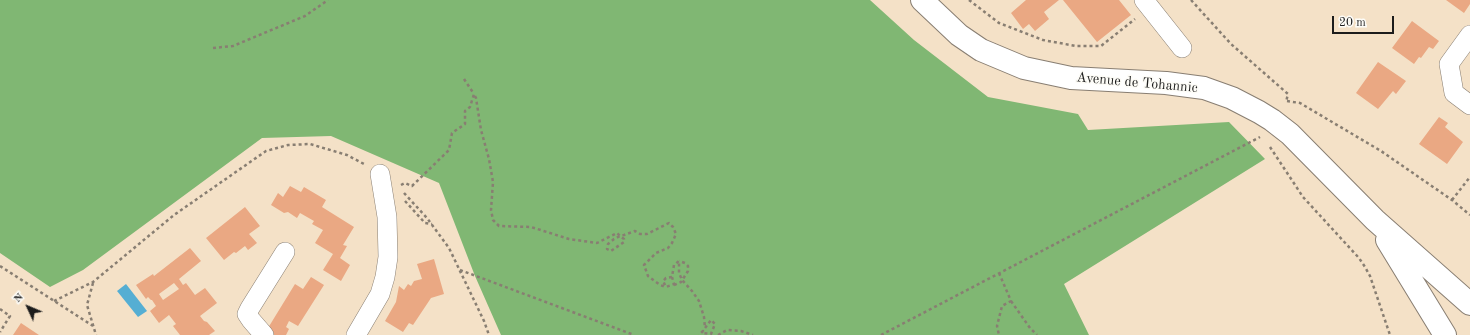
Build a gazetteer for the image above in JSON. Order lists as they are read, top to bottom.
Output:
{
  "streets": {
    "street": ["Avenue de Tohannic"]
  },
  "scale_bar": "20 m",
  "north": "top left"
}
